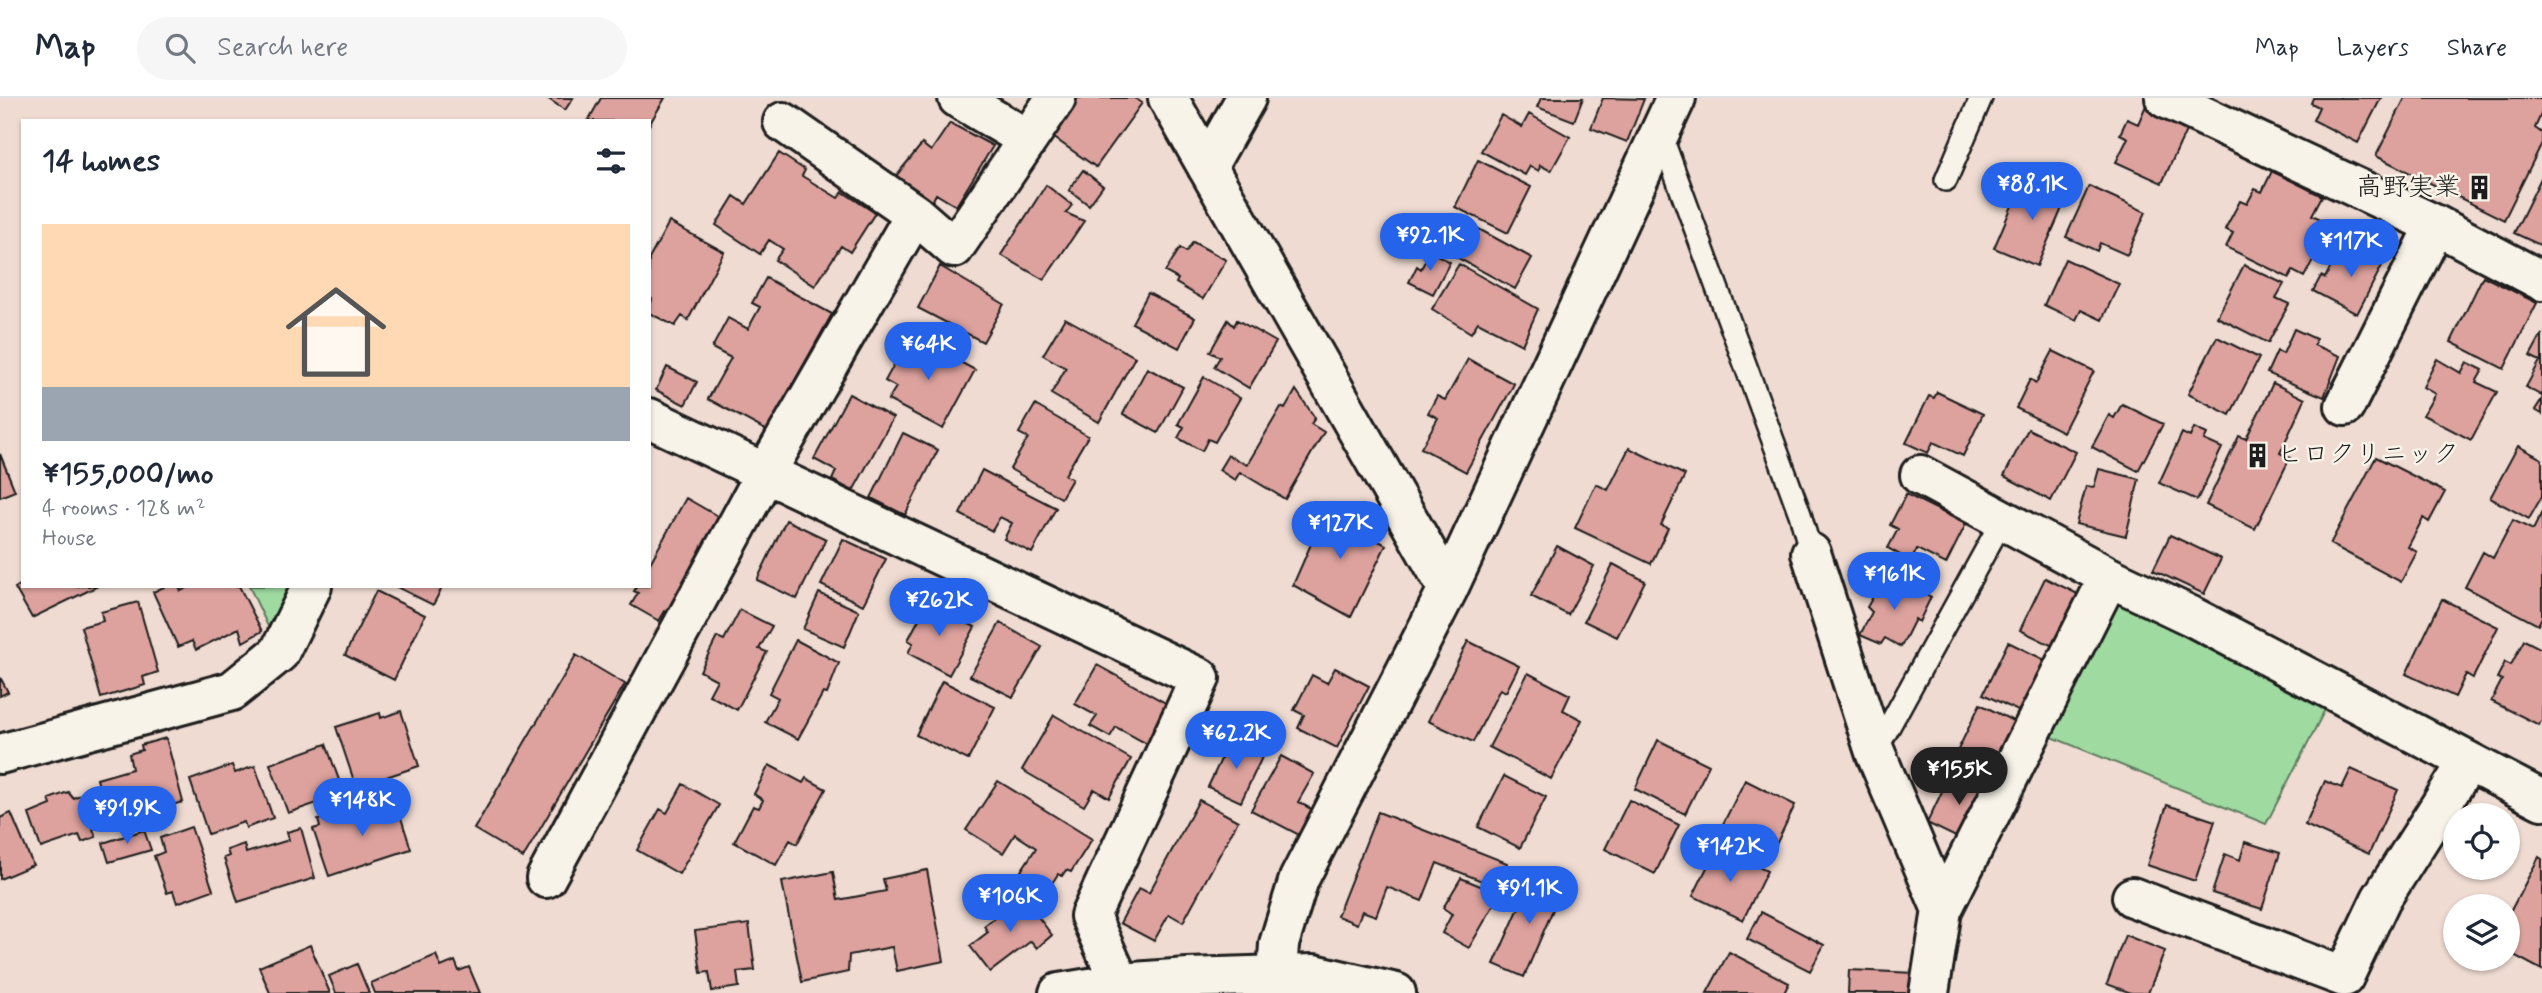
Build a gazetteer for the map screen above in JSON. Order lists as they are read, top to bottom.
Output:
{
  "places": {
    "building": ["高野実業", "ヒロクリニック"]
  },
  "page": {
    "header": "Map",
    "search": "Search here",
    "nav": ["Map", "Layers", "Share"],
    "heading": "14 homes",
    "price": [
      "¥88.1K",
      "¥92.1K",
      "¥117K",
      "¥64K",
      "¥127K",
      "¥161K",
      "¥262K",
      "¥62.2K",
      "¥155K",
      "¥148K",
      "¥91.9K",
      "¥142K",
      "¥91.1K",
      "¥106K"
    ],
    "list": [
      {
        "name": "¥155,000/mo",
        "note": "4 rooms · 128 m² · House"
      }
    ]
  }
}
